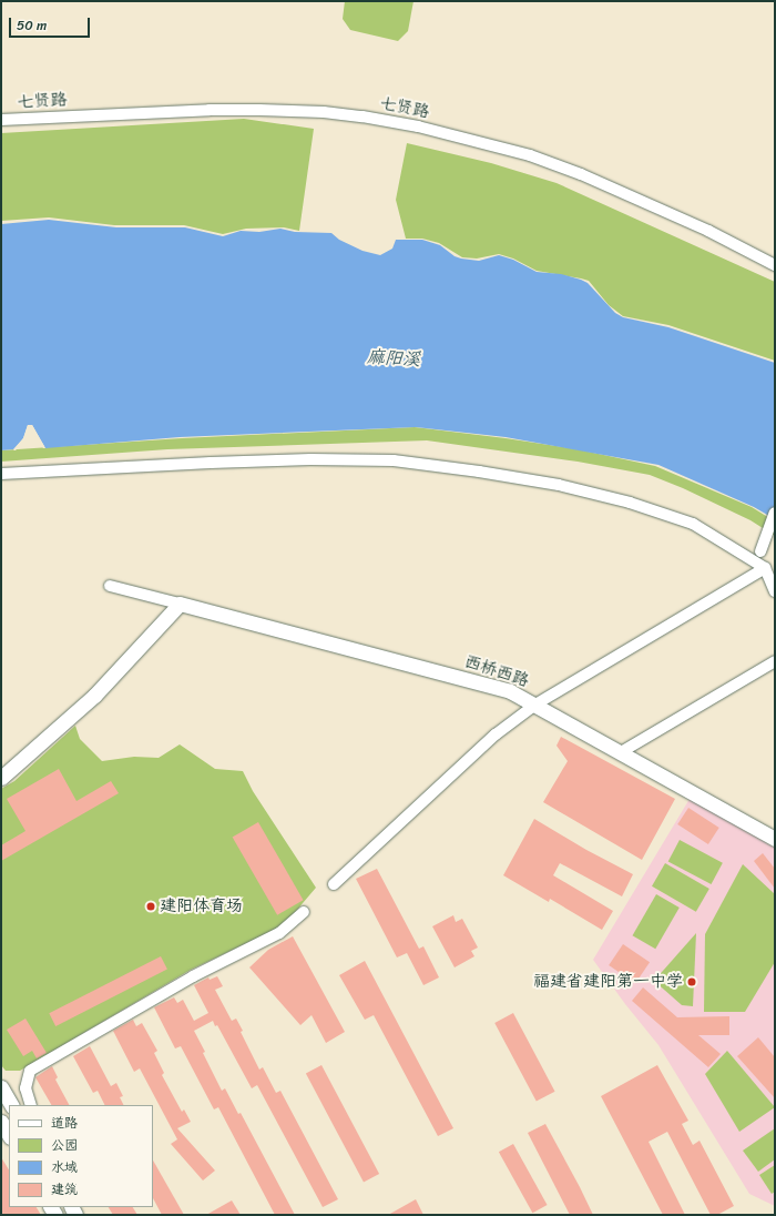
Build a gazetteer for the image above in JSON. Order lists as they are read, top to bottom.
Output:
{
  "streets": {
    "main road": ["西桥西路"],
    "street": ["七贤路"]
  },
  "water": ["麻阳溪"],
  "places": ["建阳体育场", "福建省建阳第一中学"],
  "legend": [
    "道路",
    "公园",
    "水域",
    "建筑"
  ],
  "scale_bar": "50 m"
}
